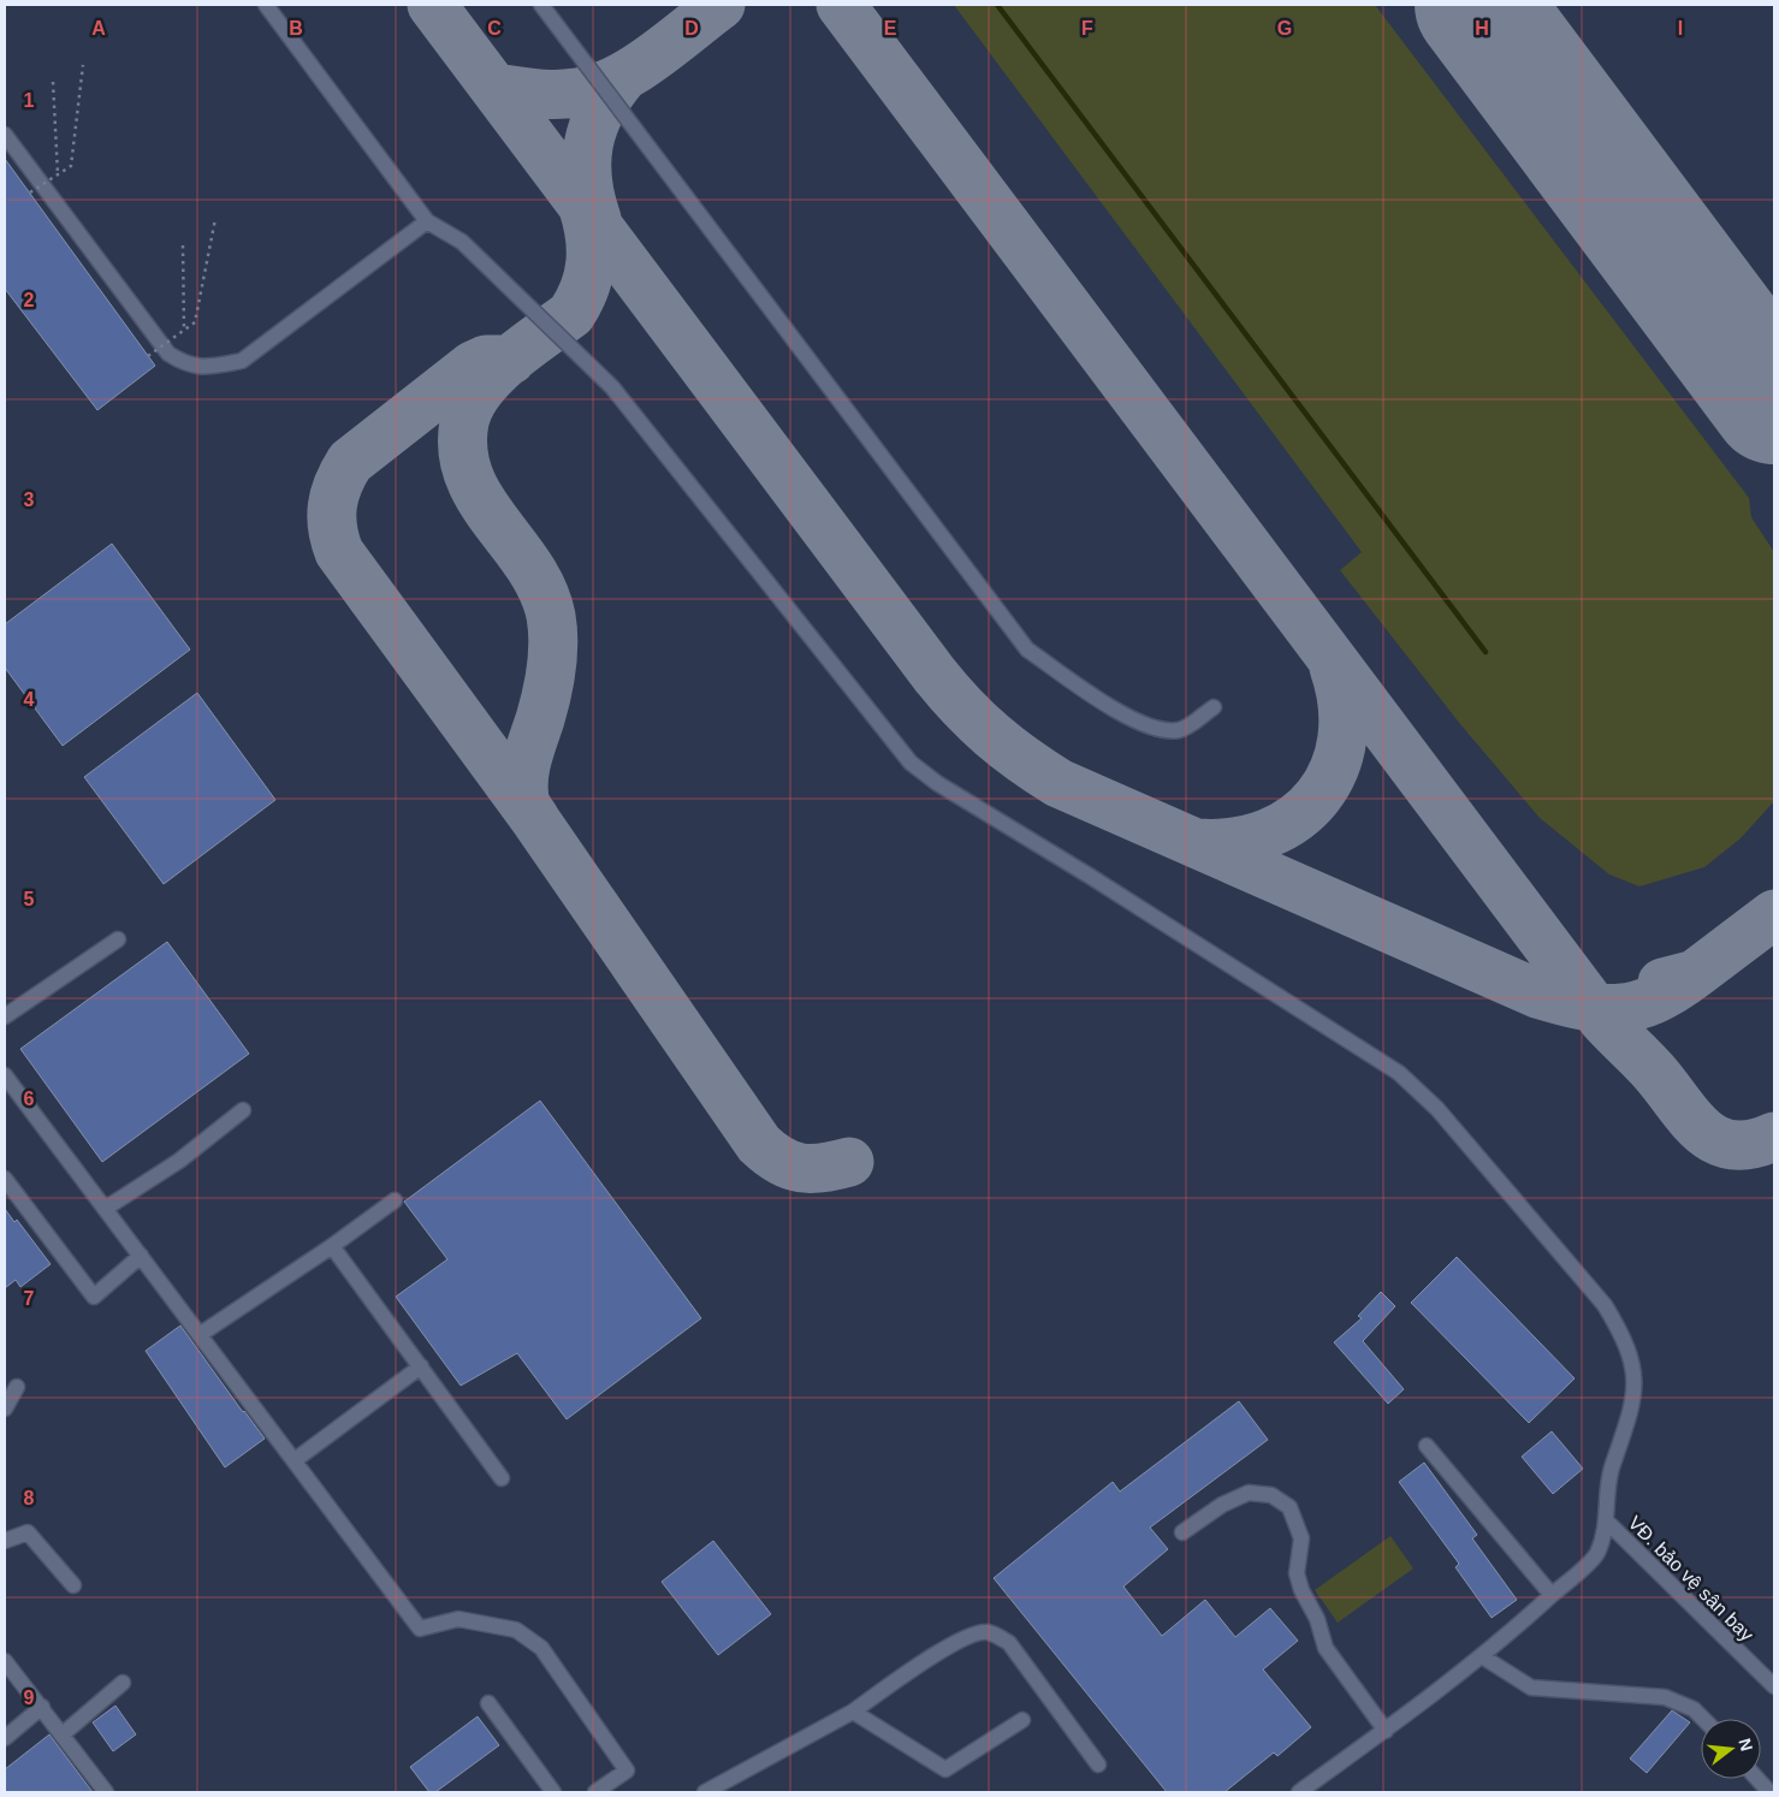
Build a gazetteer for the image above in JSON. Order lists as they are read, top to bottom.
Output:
{
  "streets": {
    "street": ["VĐ. bảo vệ sân bay"]
  },
  "north": "right",
  "grid": {
    "columns": [
      "A",
      "B",
      "C",
      "D",
      "E",
      "F",
      "G",
      "H",
      "I"
    ],
    "rows": [
      "1",
      "2",
      "3",
      "4",
      "5",
      "6",
      "7",
      "8",
      "9"
    ]
  }
}
